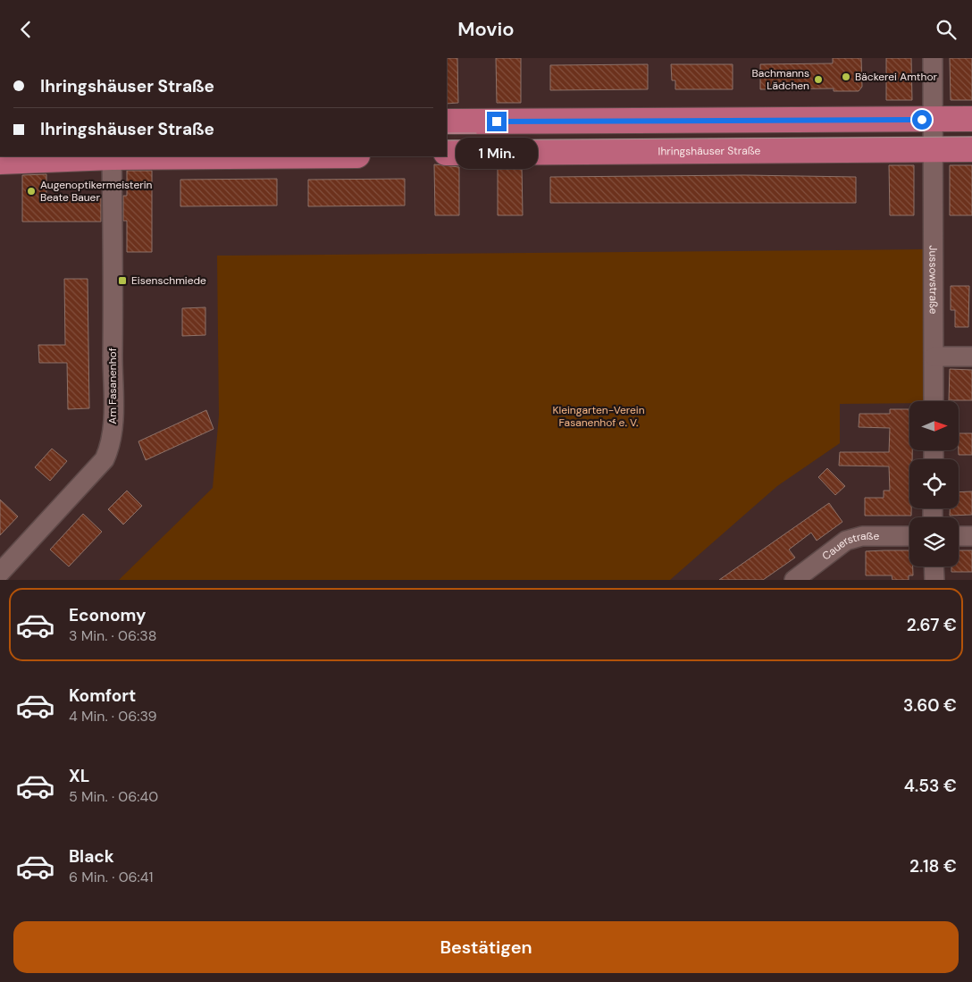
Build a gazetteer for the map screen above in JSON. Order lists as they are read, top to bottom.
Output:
{
  "streets": {
    "main road": ["Ihringshäuser Straße"],
    "street": ["Jussowstraße", "Am Fasanenhof", "Cauerstraße"]
  },
  "crossings": [
    ["Ihringshäuser Straße", "Jussowstraße"]
  ],
  "parks": ["Kleingarten-Verein Fasanenhof e. V."],
  "places": {
    "other": ["Bäckerei Amthor", "Bachmanns Lädchen", "Augenoptikermeisterin Beate Bauer"],
    "transit": ["Eisenschmiede"]
  },
  "north": "right",
  "page": {
    "header": "Movio",
    "banner": ["Ihringshäuser Straße", "Ihringshäuser Straße"],
    "bubble": "1 Min.",
    "list": [
      {
        "name": "Economy",
        "note": "3 Min. · 06:38",
        "value": "2.67 €"
      },
      {
        "name": "Komfort",
        "note": "4 Min. · 06:39",
        "value": "3.60 €"
      },
      {
        "name": "XL",
        "note": "5 Min. · 06:40",
        "value": "4.53 €"
      },
      {
        "name": "Black",
        "note": "6 Min. · 06:41",
        "value": "2.18 €"
      }
    ],
    "buttons": "Bestätigen"
  }
}
